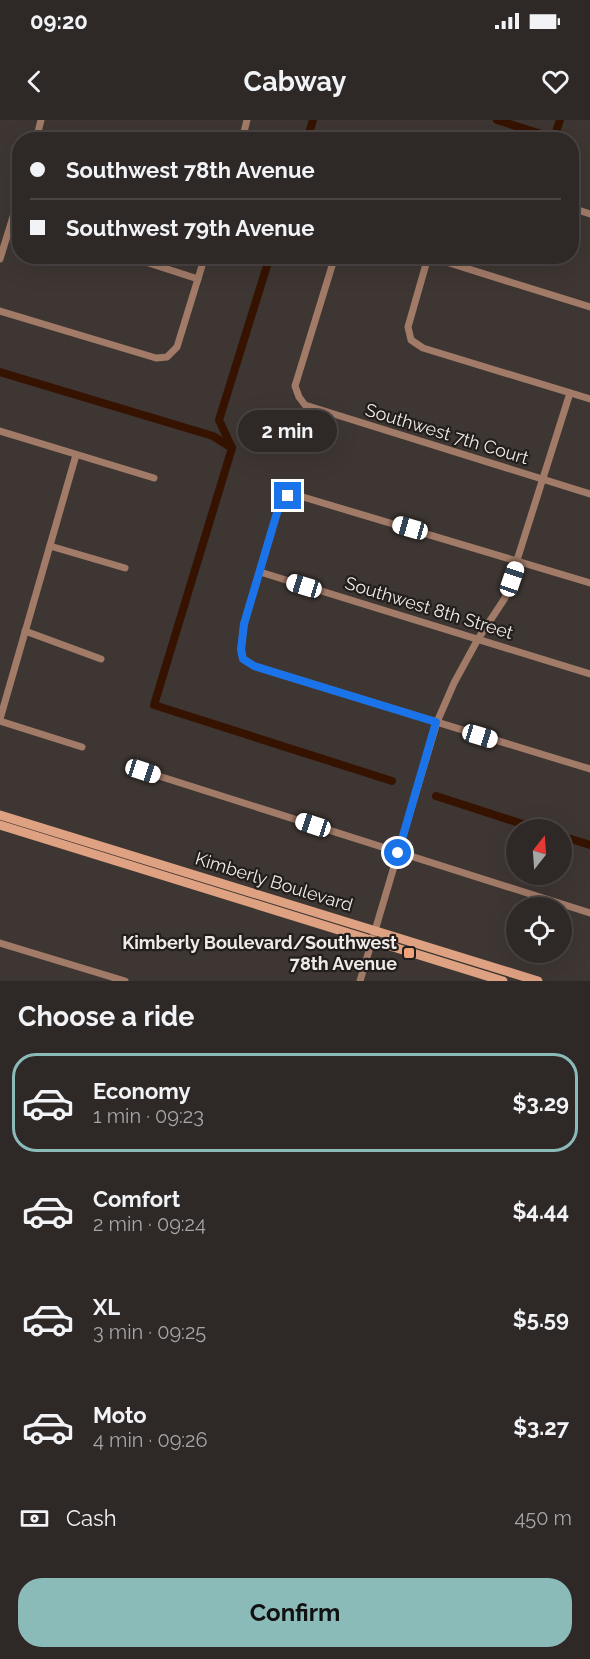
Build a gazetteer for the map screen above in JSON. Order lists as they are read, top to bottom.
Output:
{
  "streets": {
    "street": ["Southwest 7th Court", "Southwest 8th Street", "Kimberly Boulevard"]
  },
  "places": {
    "transit": ["Kimberly Boulevard/Southwest 78th Avenue"]
  },
  "north": "top",
  "page": {
    "status": "09:20",
    "header": "Cabway",
    "banner": ["Southwest 78th Avenue", "Southwest 79th Avenue"],
    "bubble": "2 min",
    "heading": "Choose a ride",
    "list": [
      {
        "name": "Economy",
        "note": "1 min · 09:23",
        "value": "$3.29"
      },
      {
        "name": "Comfort",
        "note": "2 min · 09:24",
        "value": "$4.44"
      },
      {
        "name": "XL",
        "note": "3 min · 09:25",
        "value": "$5.59"
      },
      {
        "name": "Moto",
        "note": "4 min · 09:26",
        "value": "$3.27"
      }
    ],
    "pay": ["Cash", "450 m"],
    "buttons": "Confirm"
  }
}
